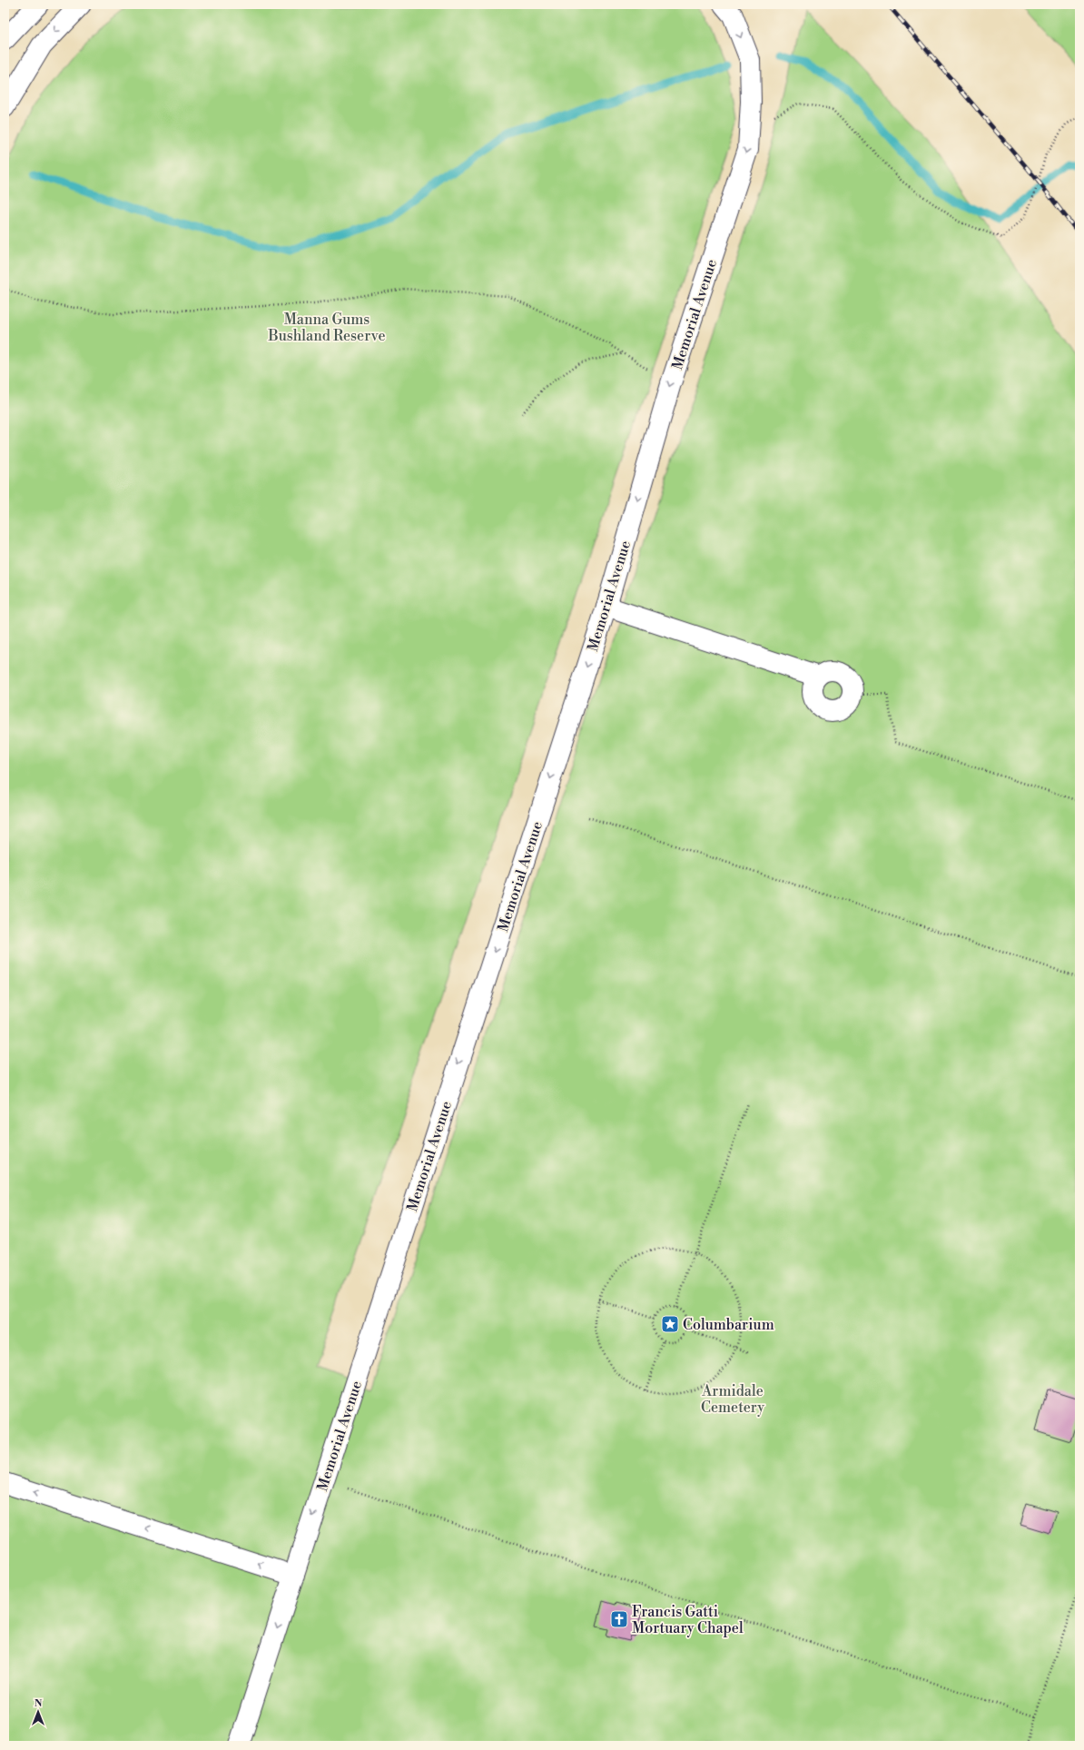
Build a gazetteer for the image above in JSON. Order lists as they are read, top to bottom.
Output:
{
  "streets": {
    "street": ["Memorial Avenue"]
  },
  "one_way": ["Memorial Avenue"],
  "parks": ["Manna Gums Bushland Reserve", "Armidale Cemetery"],
  "places": {
    "place": ["Columbarium"],
    "church": ["Francis Gatti Mortuary Chapel"]
  },
  "north": "top"
}
